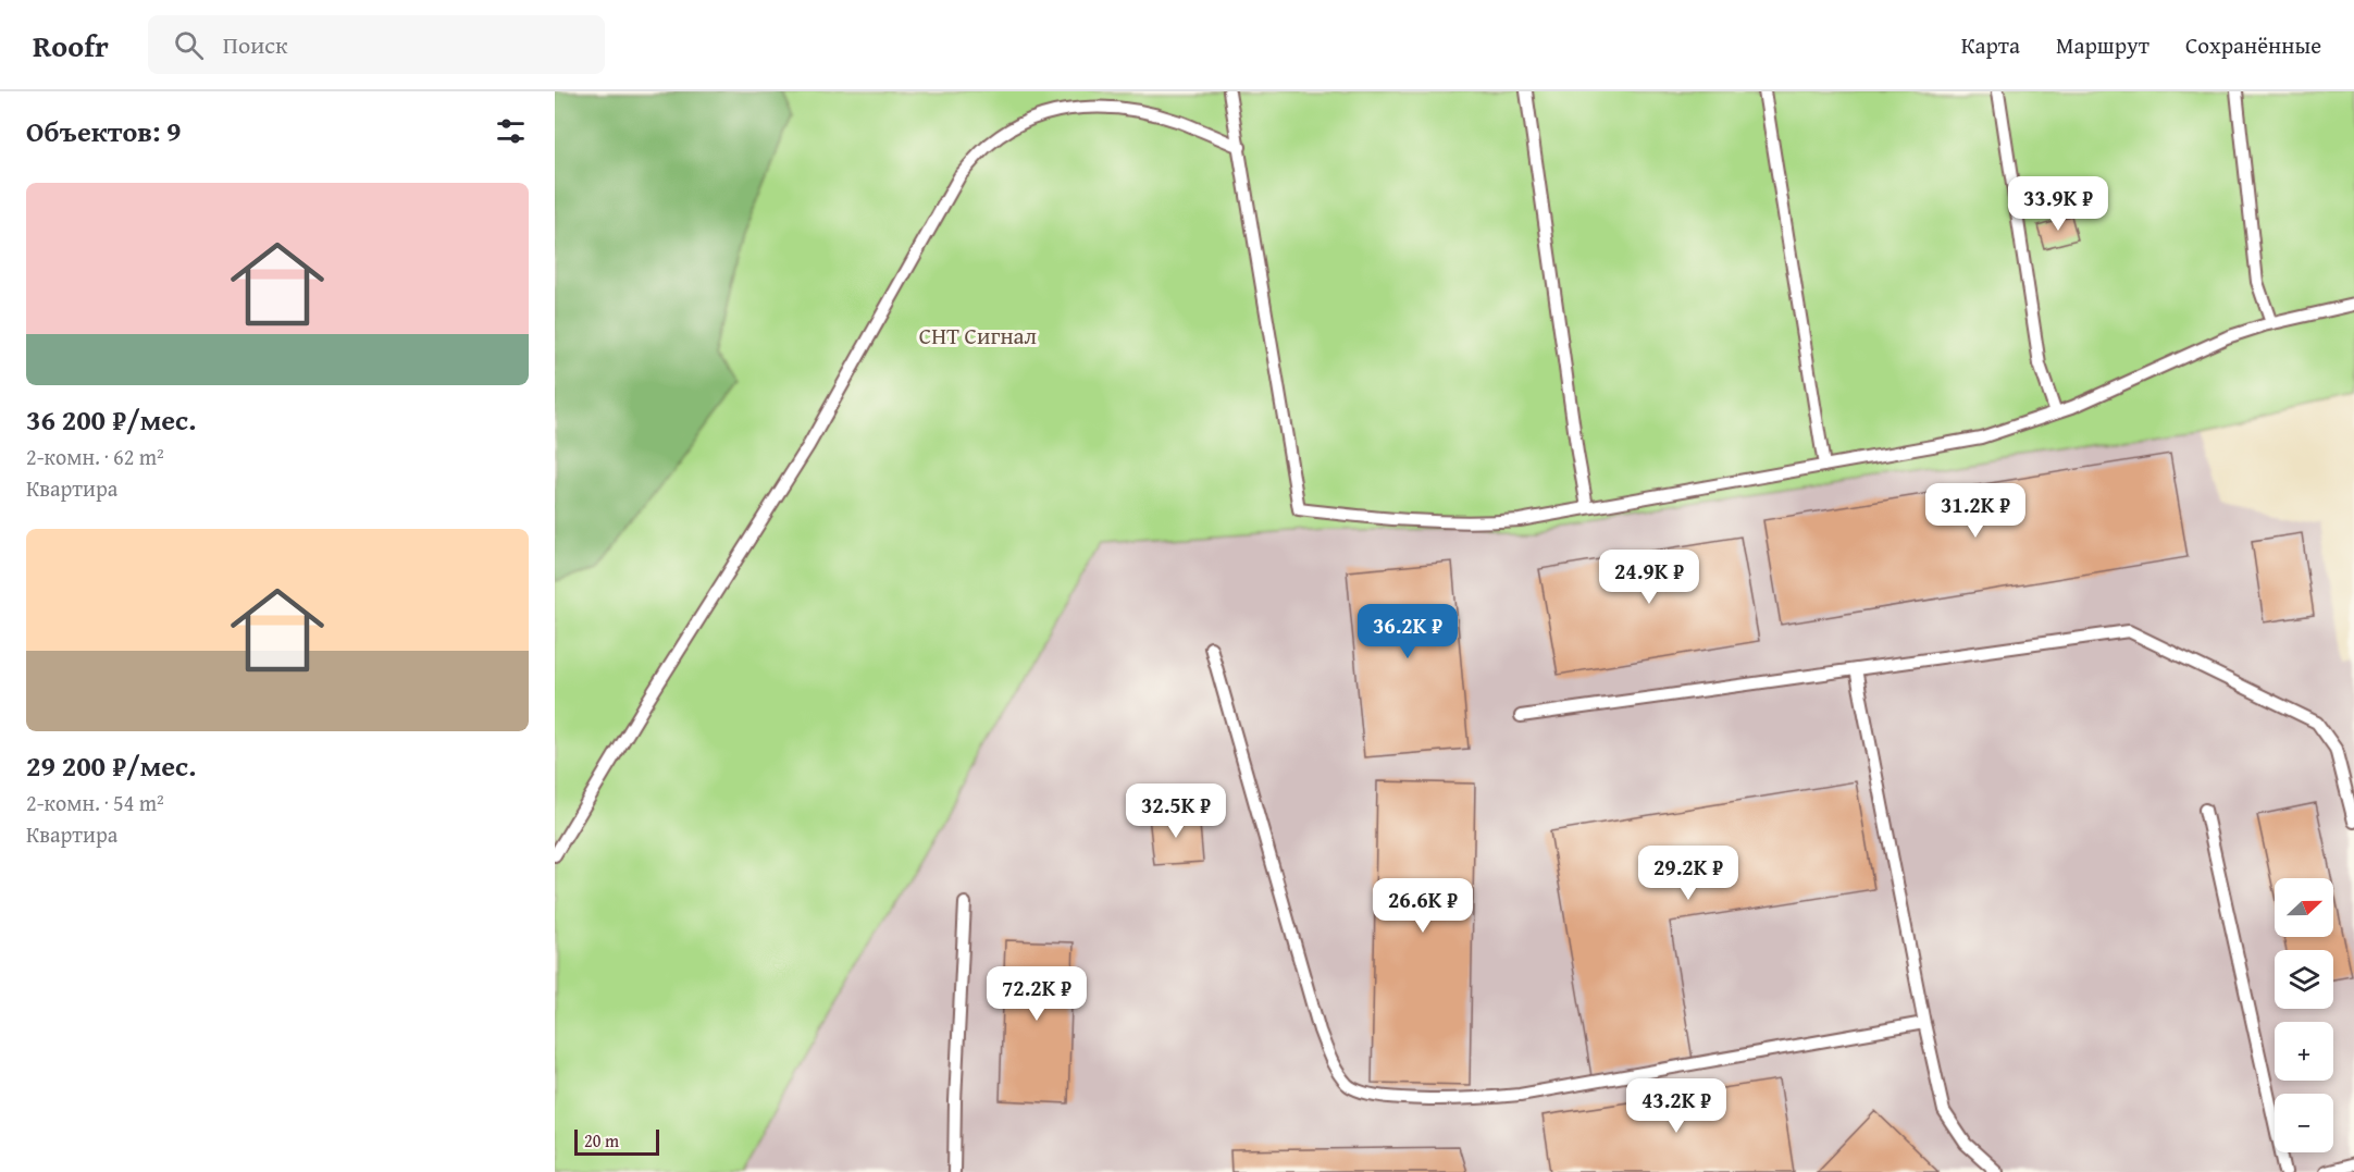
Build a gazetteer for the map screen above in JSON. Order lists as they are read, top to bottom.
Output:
{
  "parks": ["СНТ Сигнал"],
  "scale_bar": "20 m",
  "north": "right",
  "page": {
    "header": "Roofr",
    "search": "Поиск",
    "nav": ["Карта", "Маршрут", "Сохранённые"],
    "heading": "Объектов: 9",
    "list": [
      {
        "name": "36 200 ₽/мес.",
        "note": "2-комн. · 62 m² · Квартира"
      },
      {
        "name": "29 200 ₽/мес.",
        "note": "2-комн. · 54 m² · Квартира"
      }
    ],
    "price": [
      "33.9K ₽",
      "31.2K ₽",
      "24.9K ₽",
      "36.2K ₽",
      "32.5K ₽",
      "29.2K ₽",
      "26.6K ₽",
      "72.2K ₽",
      "43.2K ₽"
    ],
    "map_buttons": ["+", "−"],
    "scale": "20 m"
  }
}
